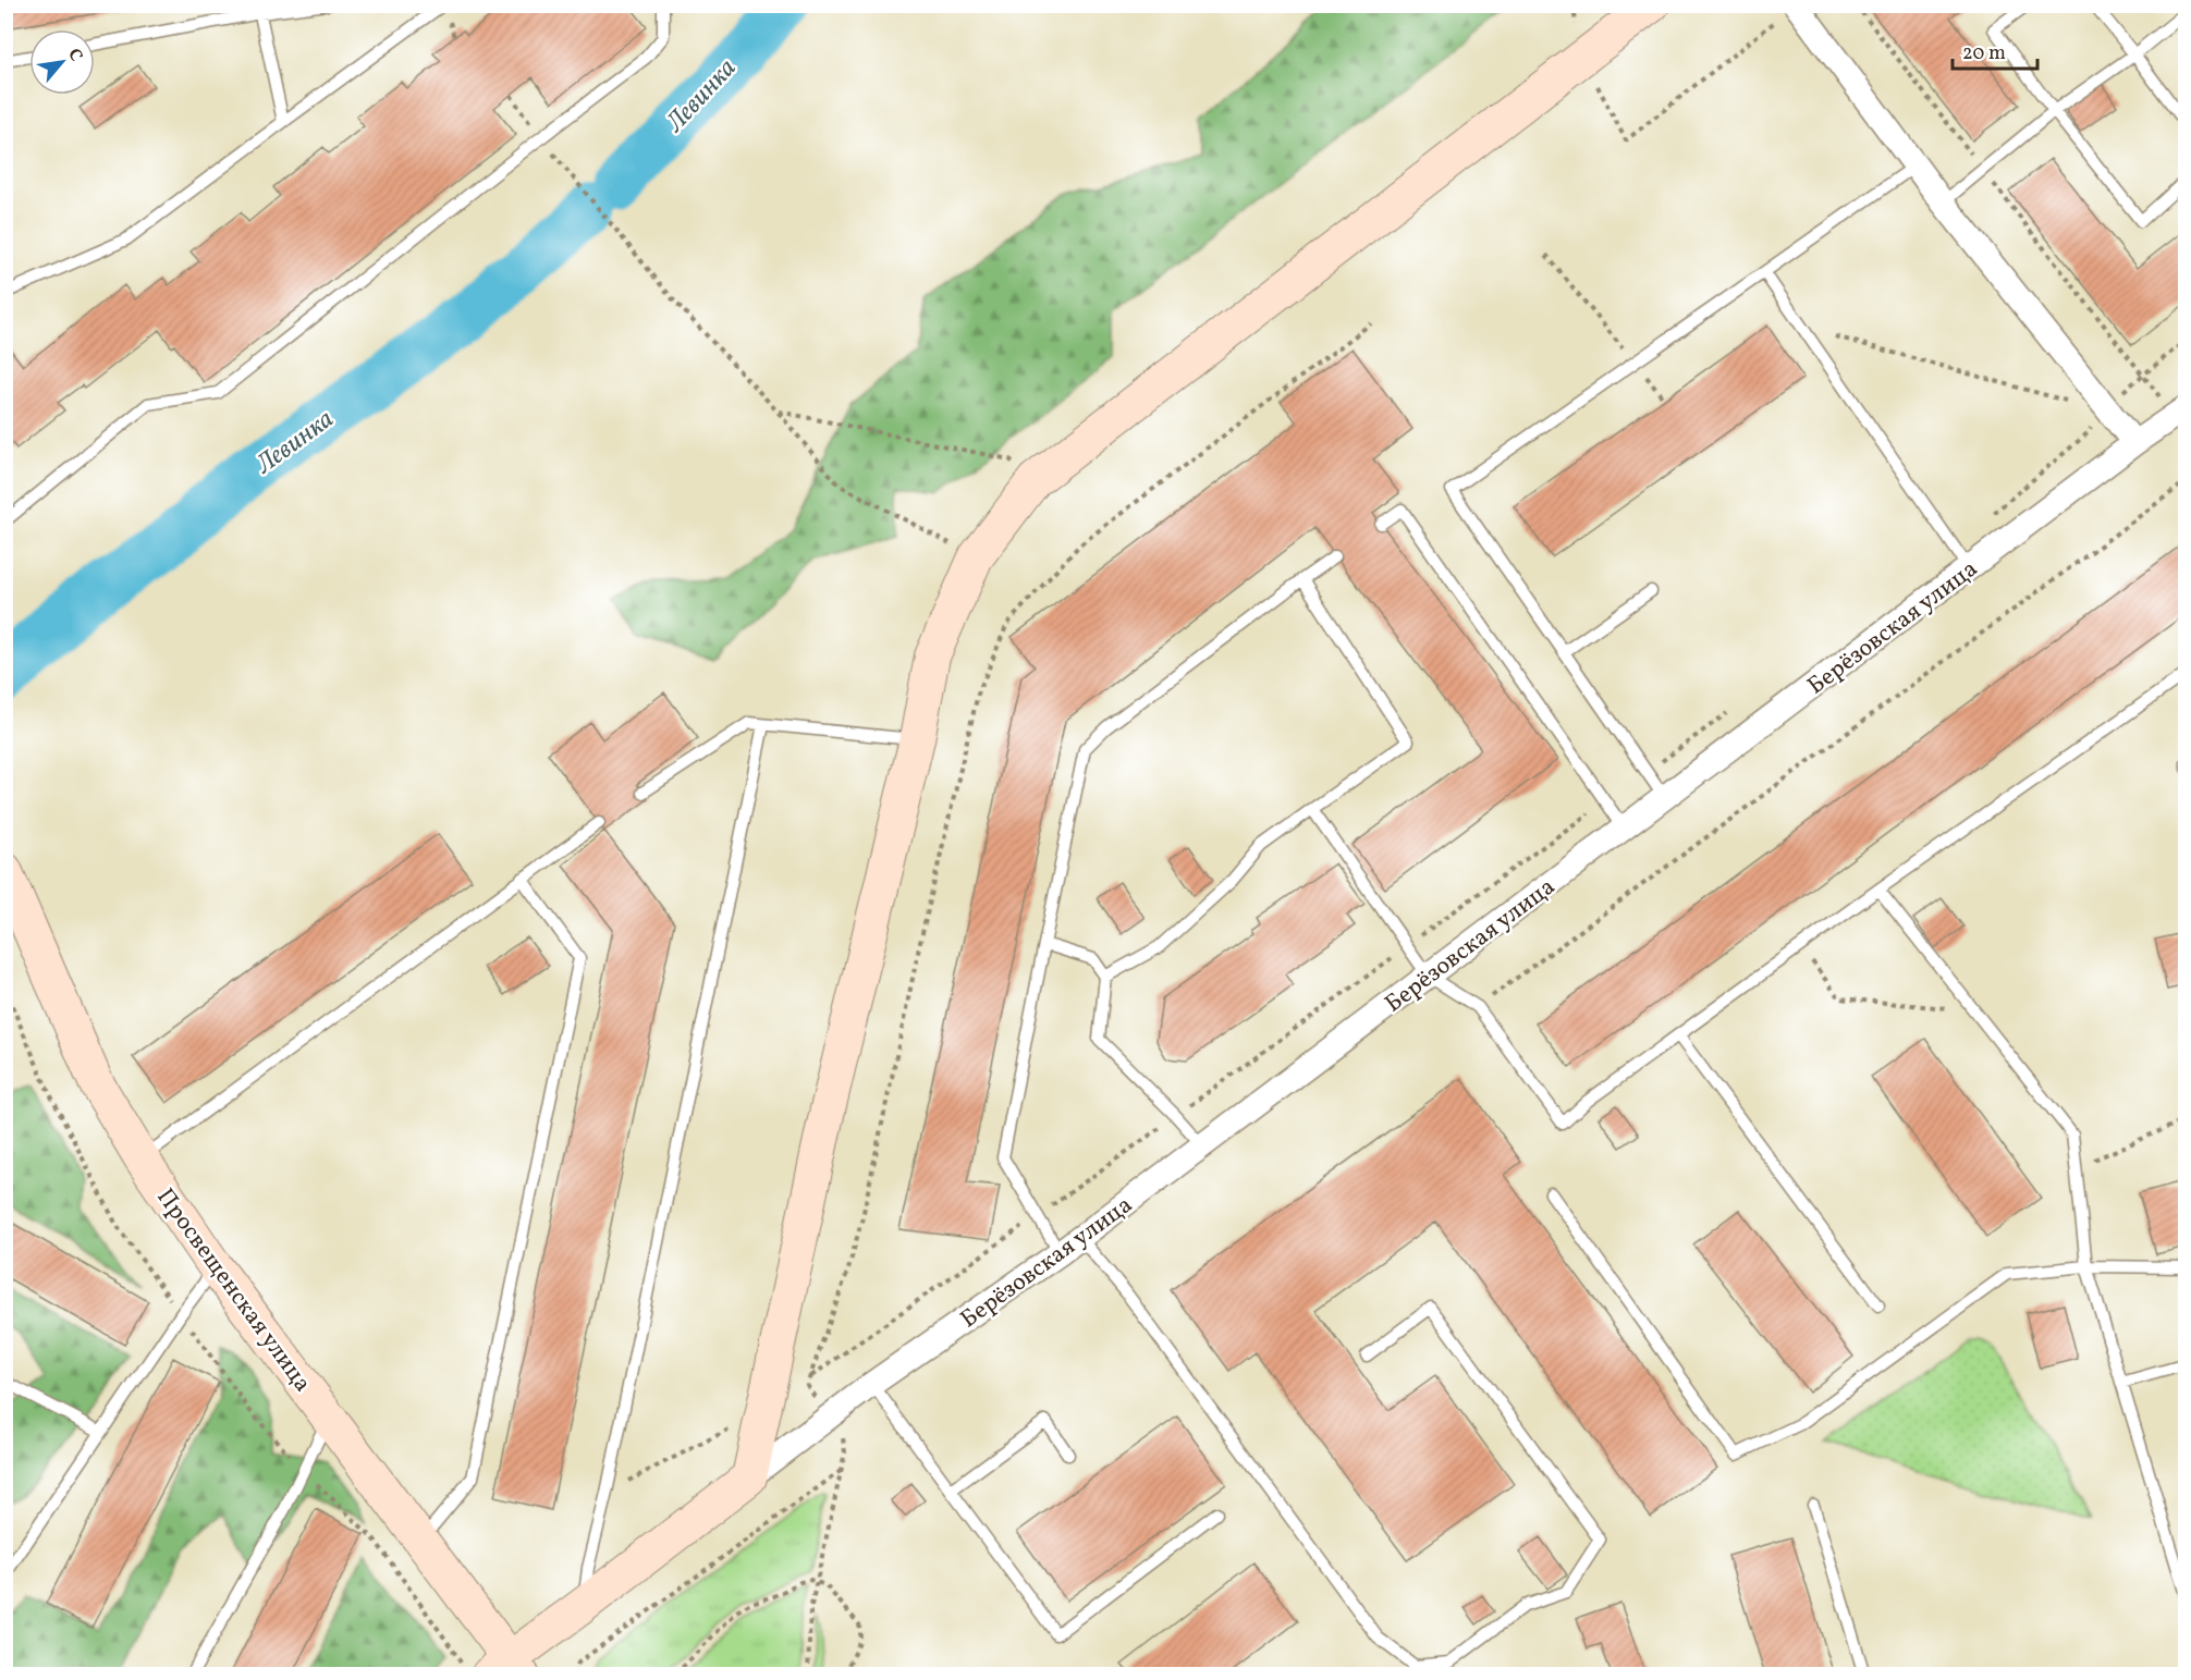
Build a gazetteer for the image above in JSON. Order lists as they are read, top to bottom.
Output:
{
  "streets": {
    "street": ["Берёзовская улица", "Просвещенская улица"]
  },
  "water": ["Левинка"],
  "scale_bar": "20 m",
  "north": "top right"
}
